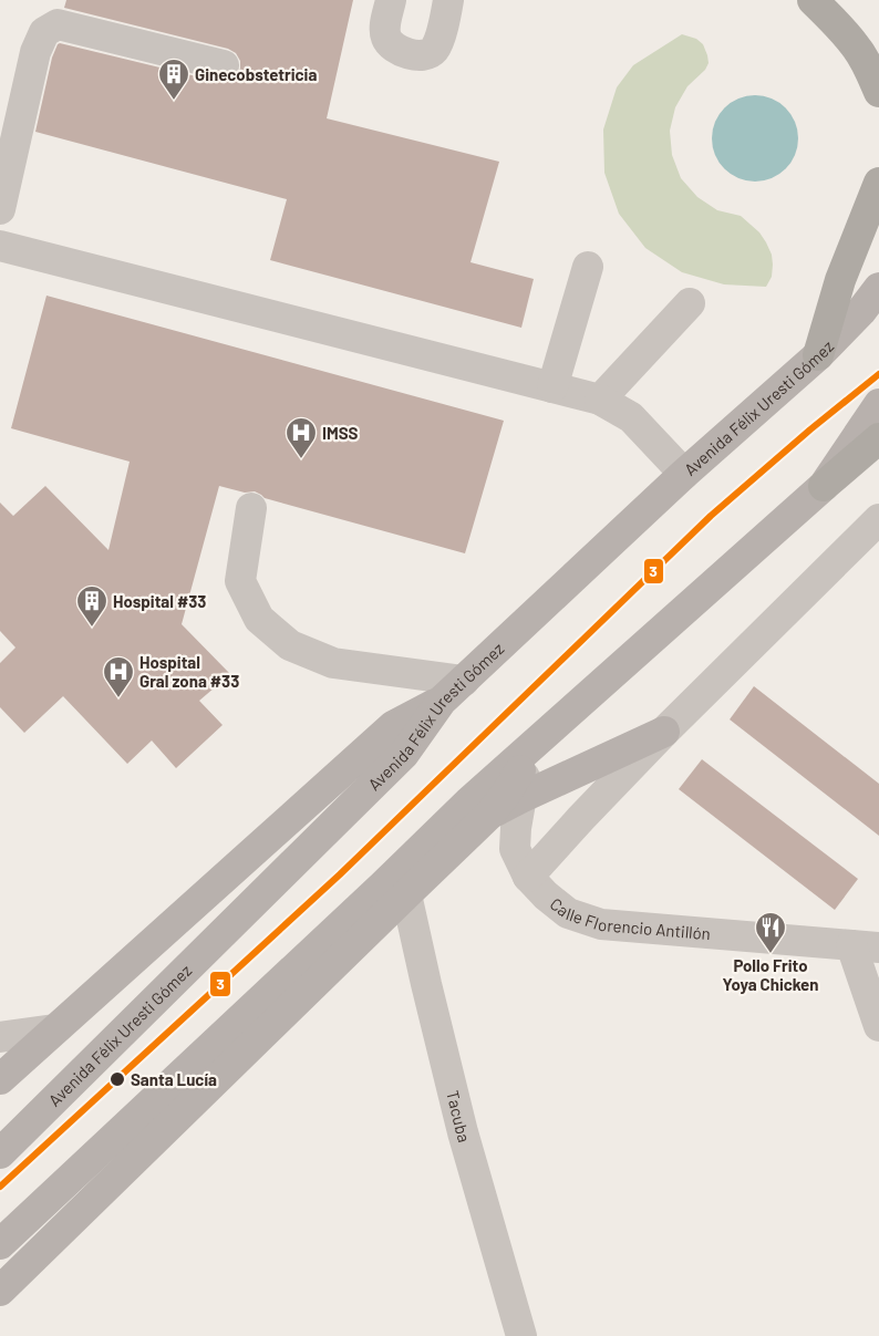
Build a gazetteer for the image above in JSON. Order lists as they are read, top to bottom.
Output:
{
  "streets": {
    "main road": ["Avenida Félix Uresti Gómez"],
    "street": ["Calle Florencio Antillón", "Tacuba"]
  },
  "places": {
    "building": ["Ginecobstetricia", "Hospital #33"],
    "hospital": ["IMSS", "Hospital Gral zona #33"],
    "restaurant": ["Pollo Frito Yoya Chicken"],
    "other": ["Santa Lucía"]
  },
  "lines": ["transit line 3"]
}
